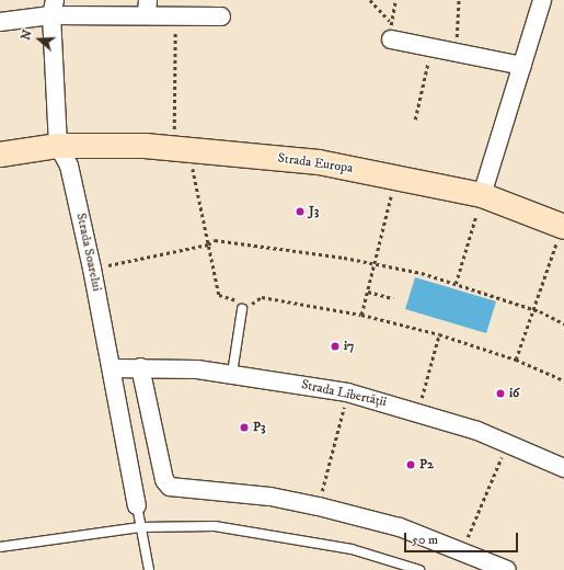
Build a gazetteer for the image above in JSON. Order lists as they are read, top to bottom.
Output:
{
  "streets": {
    "street": ["Strada Europa", "Strada Soarelui", "Strada Libertății"]
  },
  "crossings": [
    ["Strada Europa", "Strada Soarelui"],
    ["Strada Soarelui", "Strada Libertății"]
  ],
  "places": [
    "J3",
    "i7",
    "i6",
    "P3",
    "P2"
  ],
  "scale_bar": "50 m",
  "north": "left"
}
